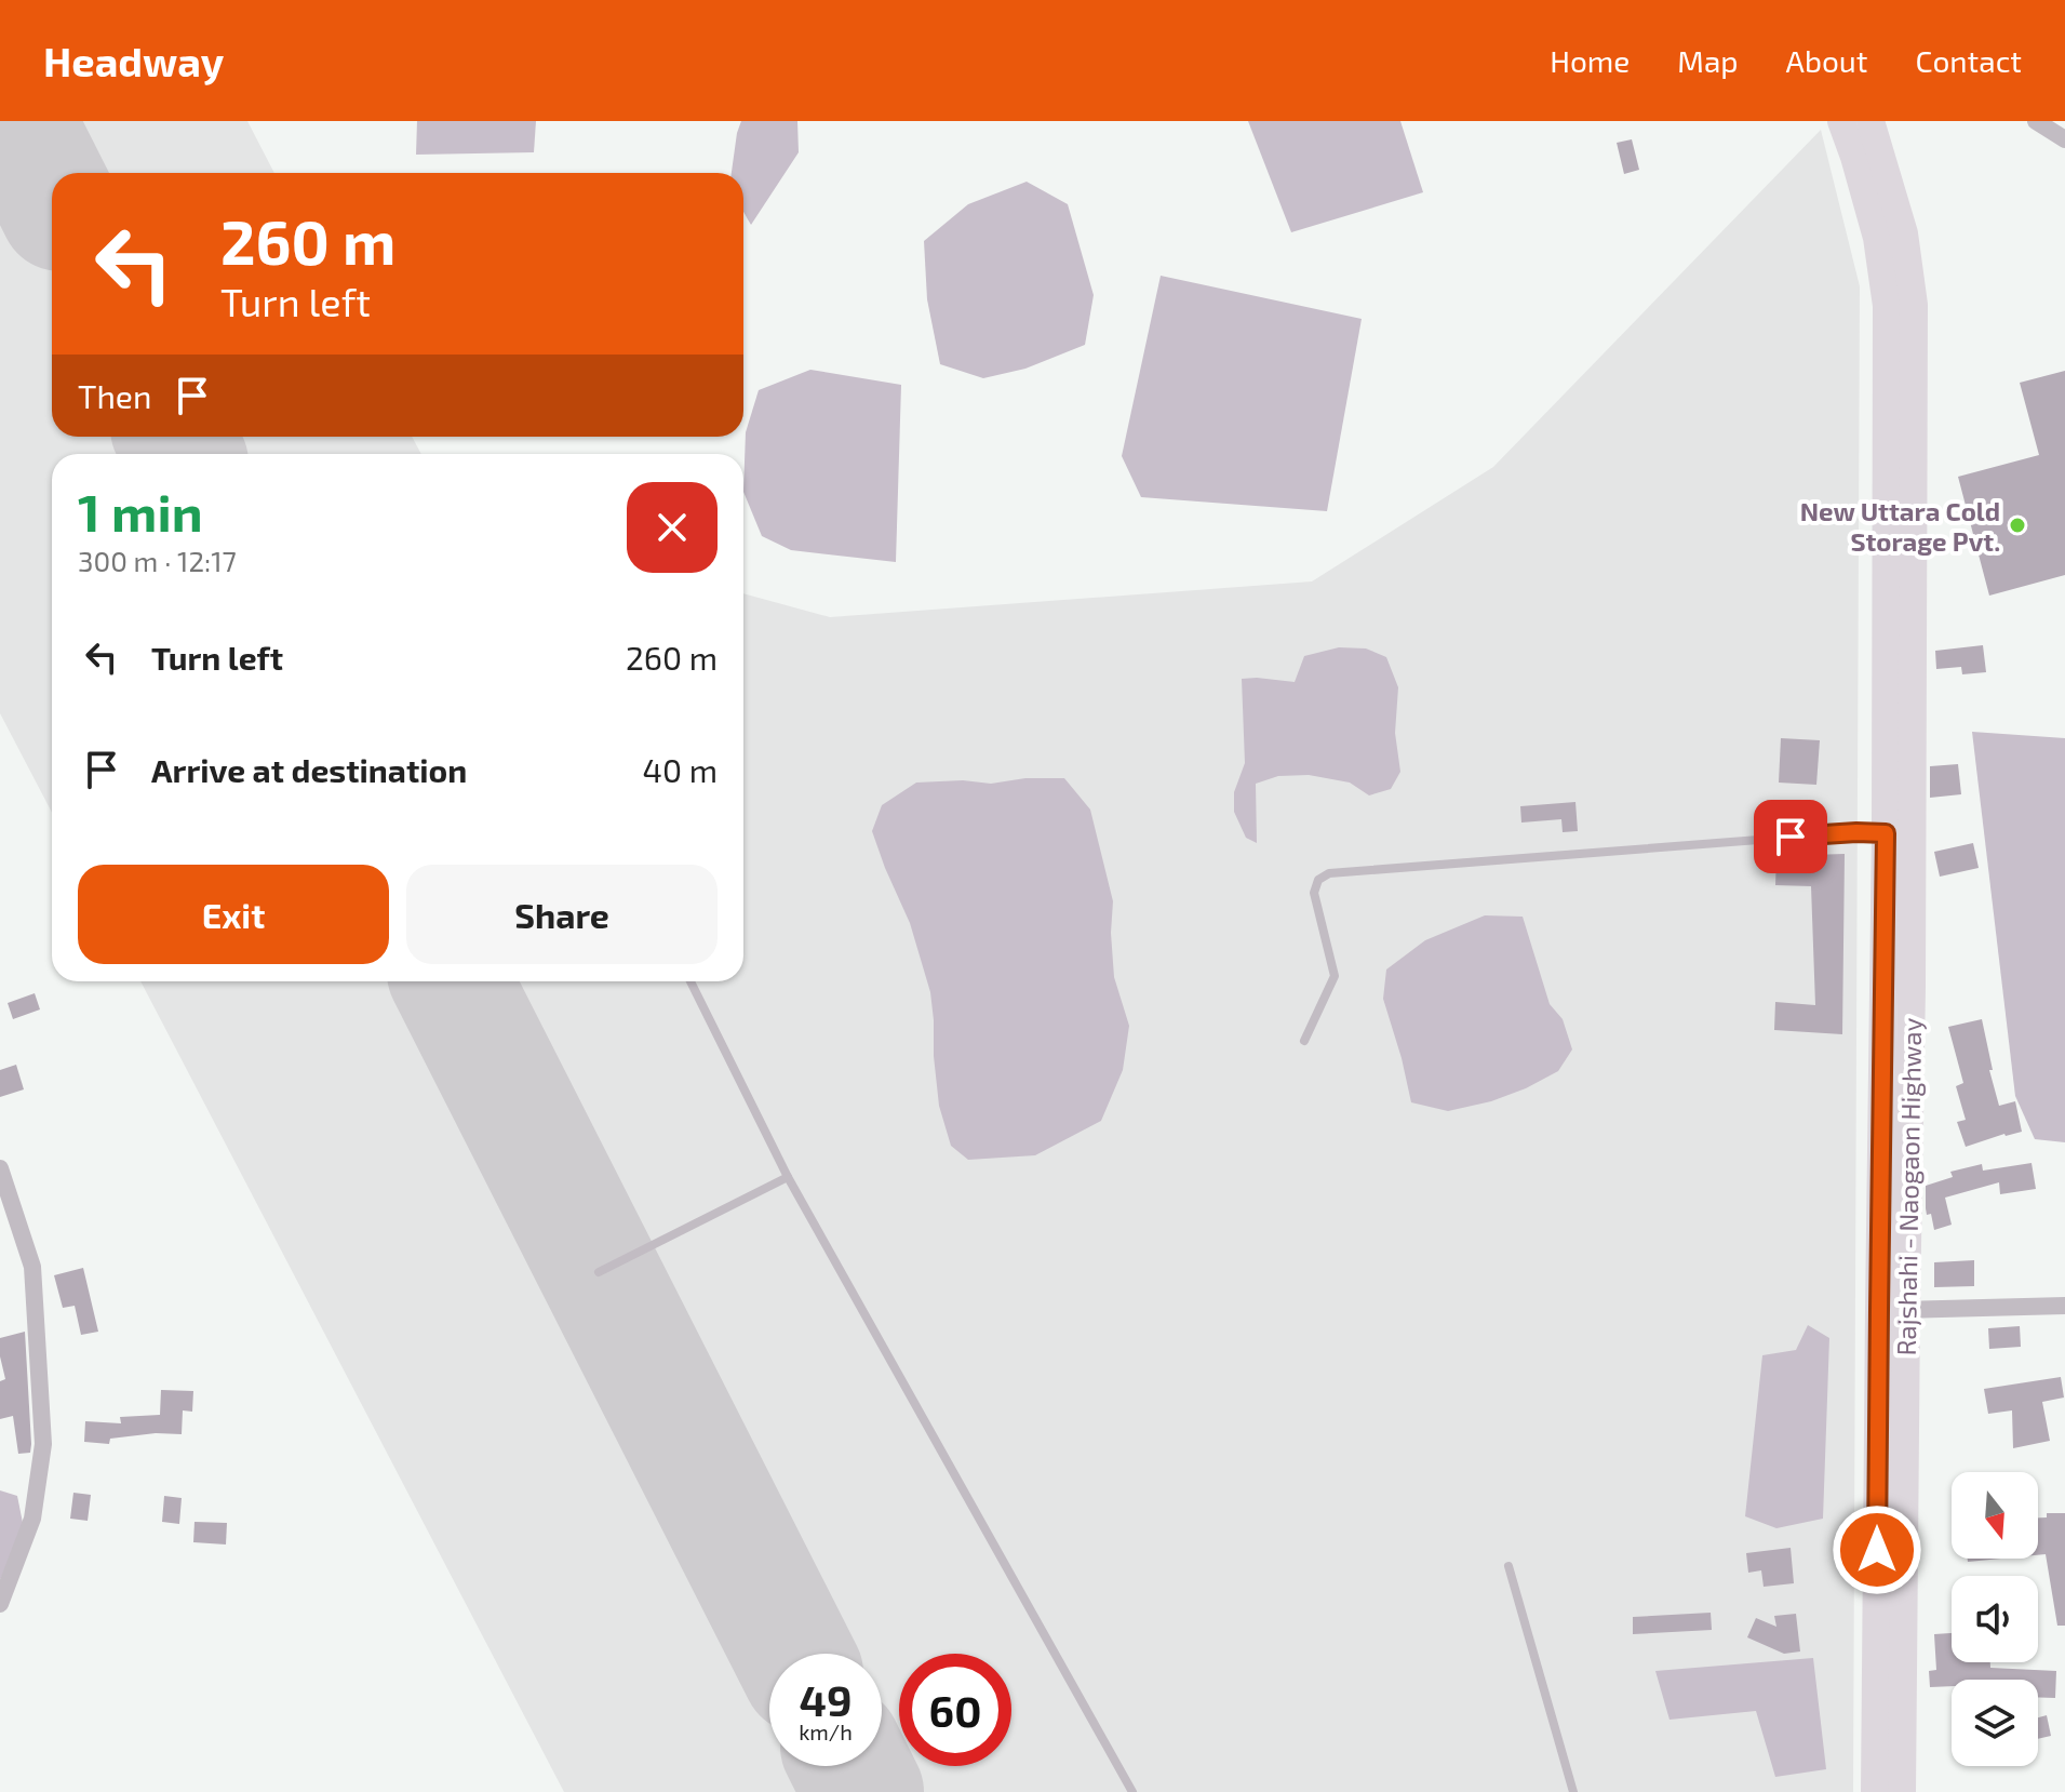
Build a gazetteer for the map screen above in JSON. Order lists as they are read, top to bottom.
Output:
{
  "streets": {
    "main road": ["Rajshahi - Naogaon Highway"]
  },
  "places": ["New Uttara Cold Storage Pvt."],
  "north": "bottom",
  "page": {
    "header": "Headway",
    "nav": [
      "Home",
      "Map",
      "About",
      "Contact"
    ],
    "turn": ["260 m", "Turn left"],
    "then": "Then",
    "heading": ["1 min", "300 m · 12:17"],
    "list": [
      {
        "name": "Turn left",
        "value": "260 m"
      },
      {
        "name": "Arrive at destination",
        "value": "40 m"
      }
    ],
    "buttons": ["Exit", "Share"],
    "speed": "49 km/h",
    "limit": "60"
  }
}
